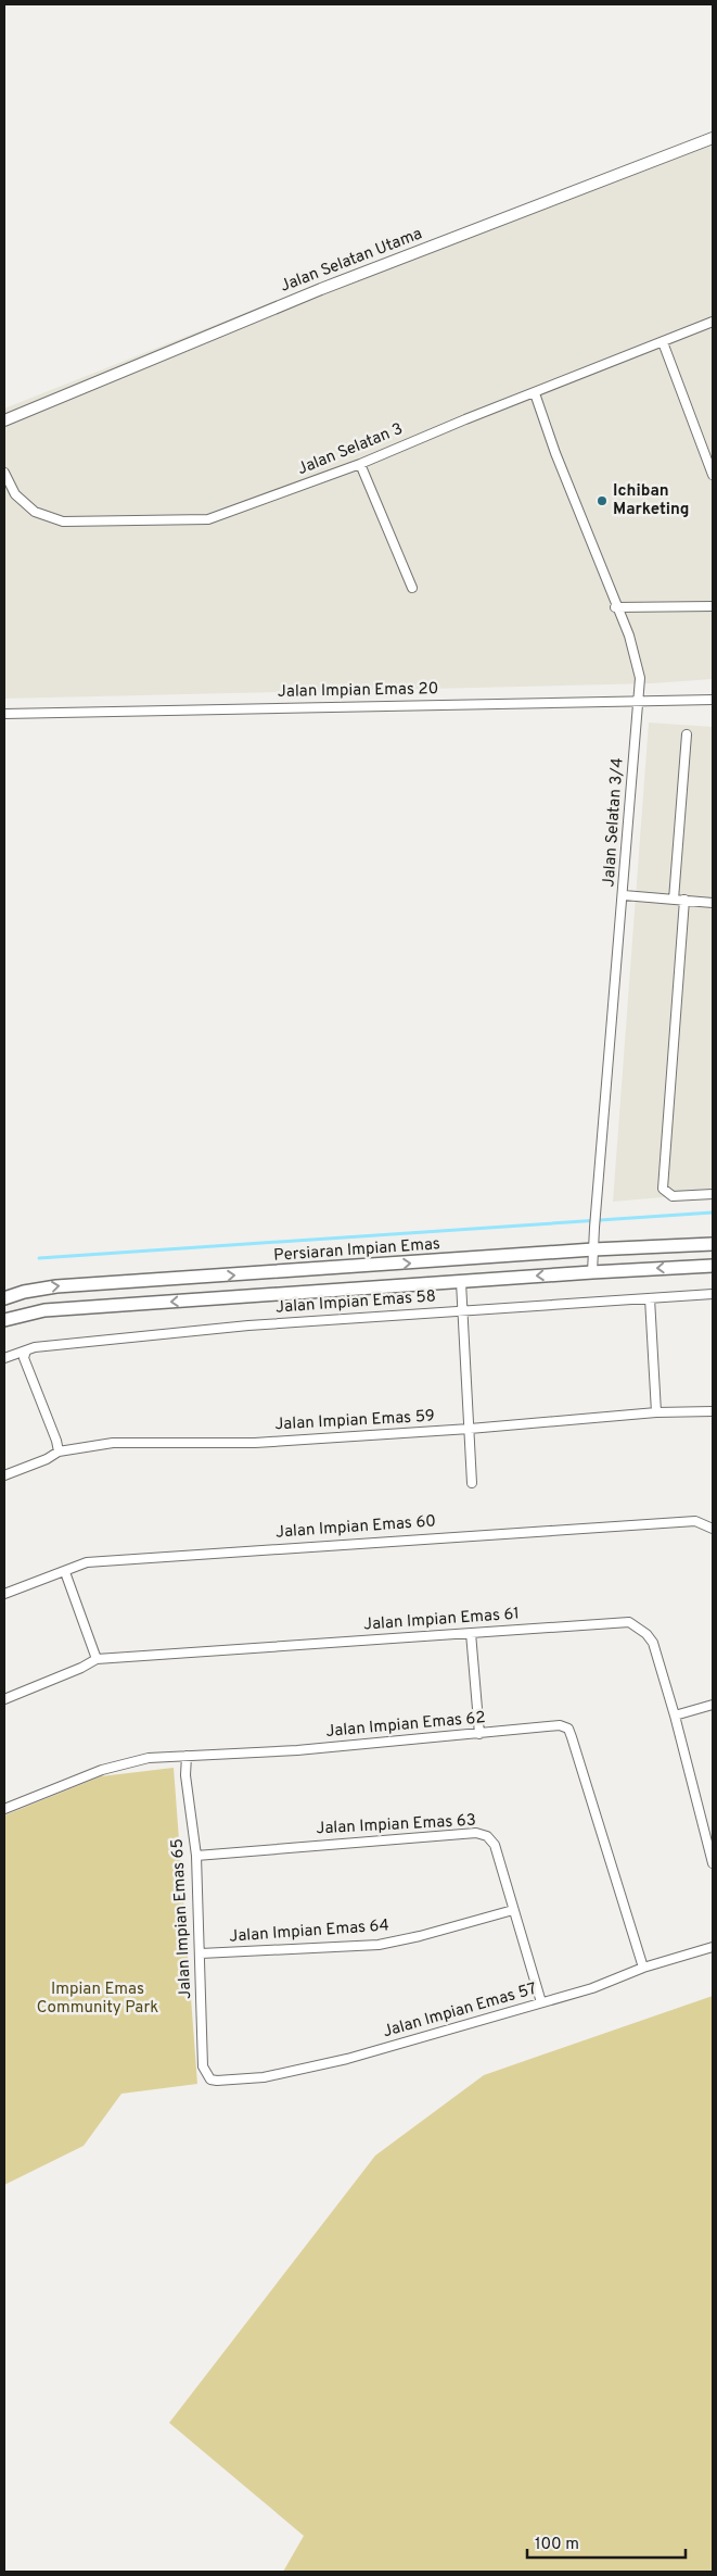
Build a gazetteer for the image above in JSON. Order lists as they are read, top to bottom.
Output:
{
  "streets": {
    "main road": ["Persiaran Impian Emas"],
    "street": [
      "Jalan Selatan Utama",
      "Jalan Selatan 3",
      "Jalan Impian Emas 20",
      "Jalan Selatan 3/4",
      "Jalan Impian Emas 58",
      "Jalan Impian Emas 59",
      "Jalan Impian Emas 60",
      "Jalan Impian Emas 61",
      "Jalan Impian Emas 62",
      "Jalan Impian Emas 63",
      "Jalan Impian Emas 65",
      "Jalan Impian Emas 64",
      "Jalan Impian Emas 57"
    ]
  },
  "crossings": [
    ["Jalan Selatan 3", "Jalan Selatan 3/4"],
    ["Jalan Impian Emas 20", "Jalan Selatan 3/4"],
    ["Jalan Selatan 3/4", "Persiaran Impian Emas"],
    ["Jalan Impian Emas 62", "Jalan Impian Emas 65"],
    ["Jalan Impian Emas 62", "Jalan Impian Emas 57"],
    ["Jalan Impian Emas 63", "Jalan Impian Emas 65"],
    ["Jalan Impian Emas 63", "Jalan Impian Emas 64"],
    ["Jalan Impian Emas 63", "Jalan Impian Emas 57"],
    ["Jalan Impian Emas 65", "Jalan Impian Emas 64"],
    ["Jalan Impian Emas 65", "Jalan Impian Emas 57"]
  ],
  "parks": ["Impian Emas Community Park"],
  "places": ["Ichiban Marketing"],
  "scale_bar": "100 m"
}
